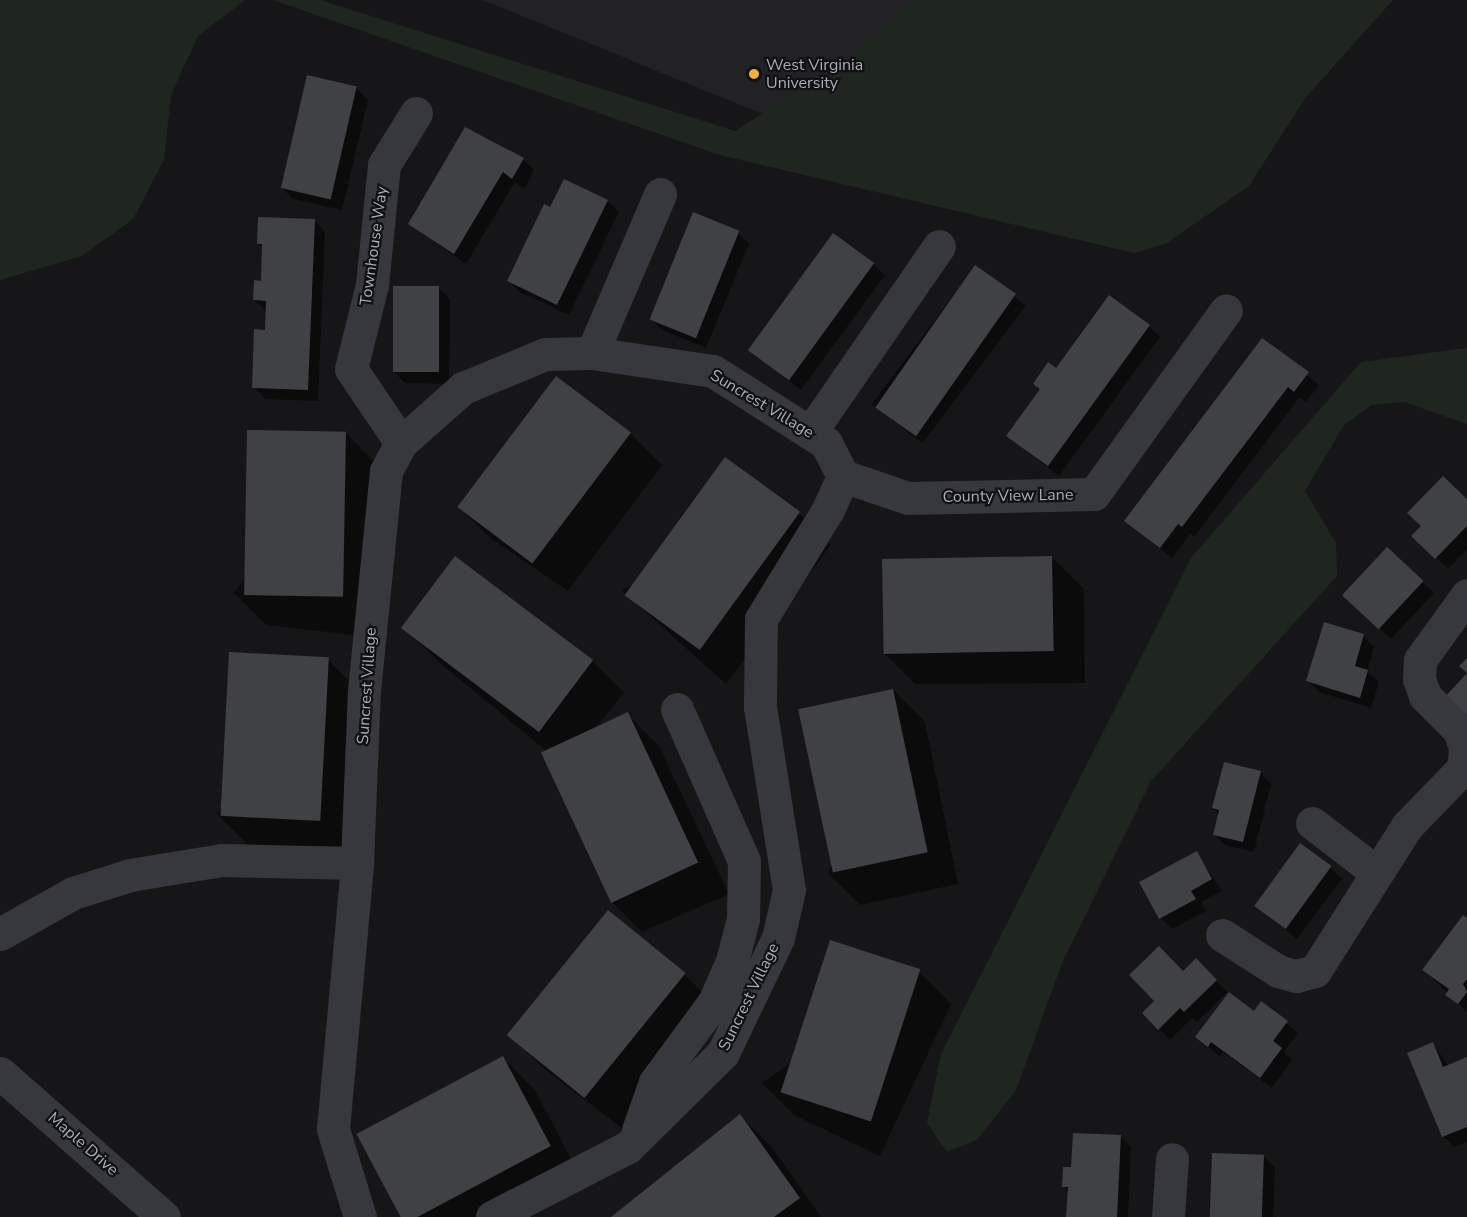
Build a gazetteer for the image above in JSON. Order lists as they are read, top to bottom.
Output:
{
  "streets": {
    "street": [
      "Townhouse Way",
      "Suncrest Village",
      "County View Lane",
      "Maple Drive"
    ]
  },
  "crossings": [
    ["Townhouse Way", "Suncrest Village"],
    ["Suncrest Village", "County View Lane"]
  ],
  "places": ["West Virginia University"]
}
